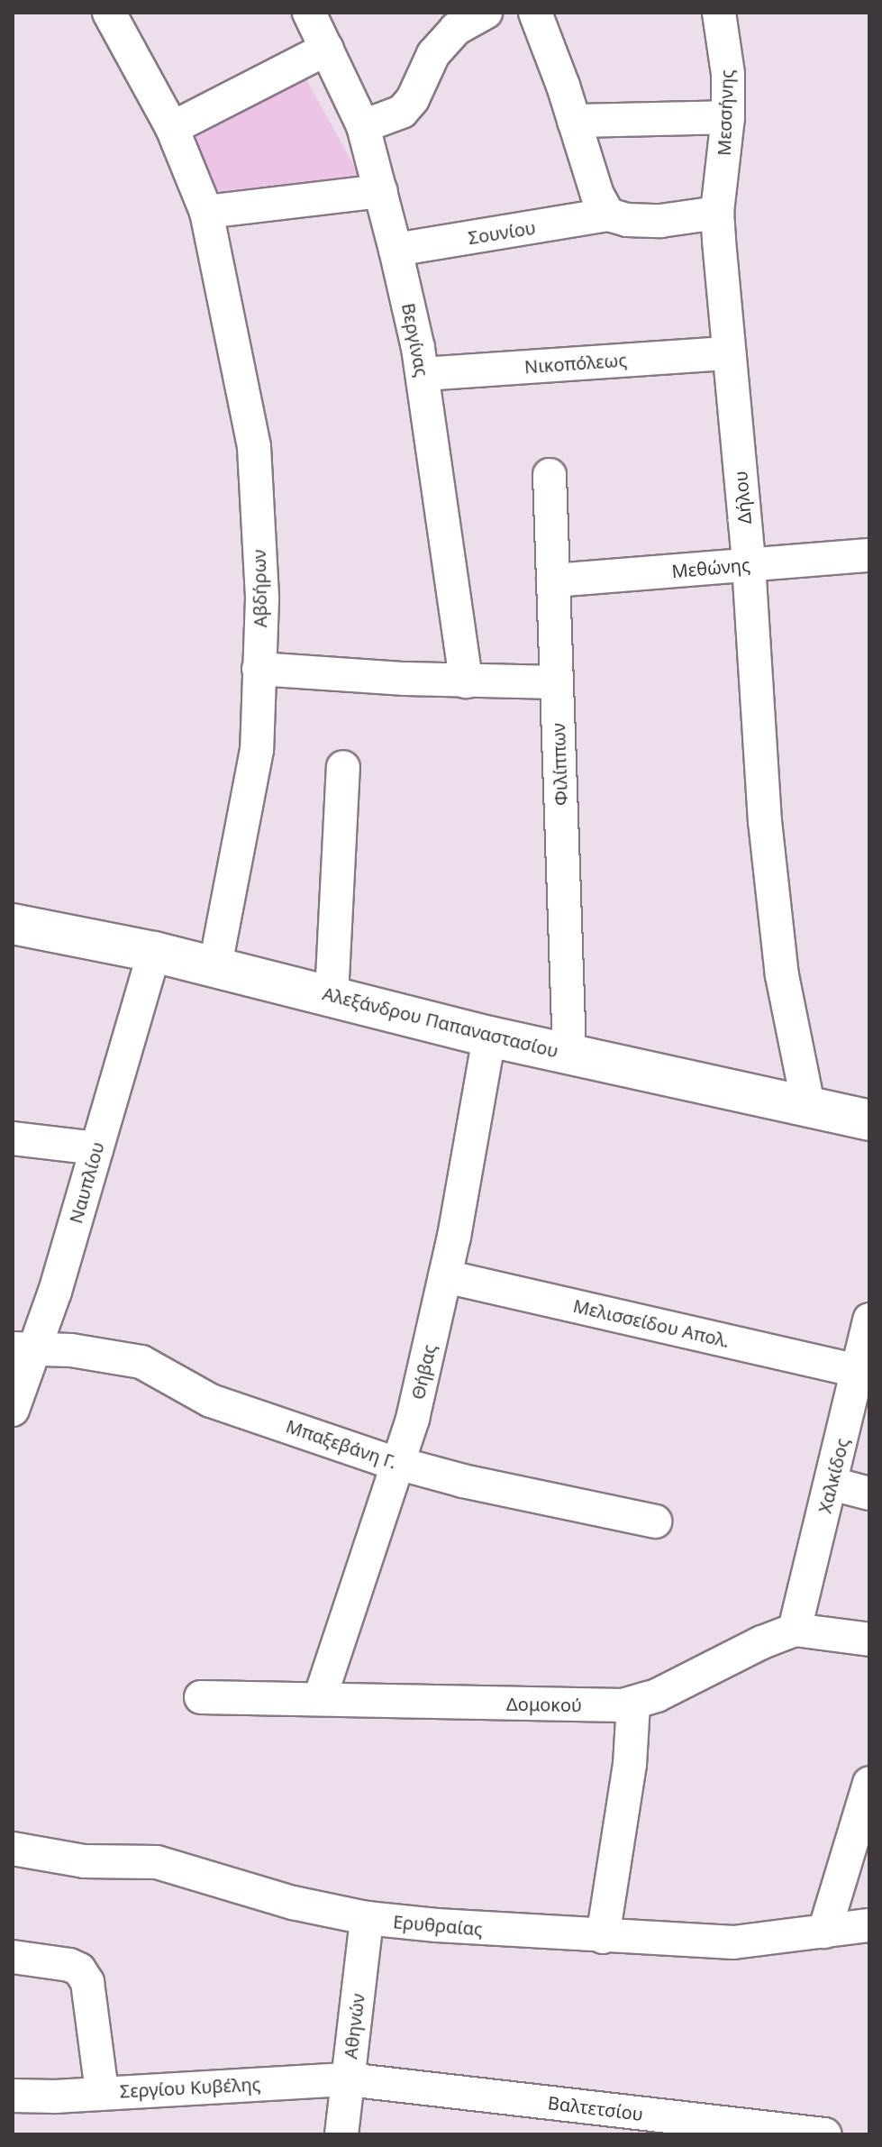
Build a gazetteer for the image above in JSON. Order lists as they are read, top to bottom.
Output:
{
  "streets": {
    "main road": ["Αλεξάνδρου Παπαναστασίου"],
    "street": [
      "Μεσσήνης",
      "Σουνίου",
      "Βεργίνας",
      "Νικοπόλεως",
      "Δήλου",
      "Μεθώνης",
      "Αβδήρων",
      "Φιλίππων",
      "Ναυπλίου",
      "Μελισσείδου Απολ.",
      "Θήβας",
      "Μπαξεβάνη Γ.",
      "Χαλκίδος",
      "Δομοκού",
      "Ερυθραίας",
      "Αθηνών",
      "Σεργίου Κυβέλης",
      "Βαλτετσίου"
    ]
  },
  "crossings": [
    ["Μεσσήνης", "Δήλου"],
    ["Σουνίου", "Βεργίνας"],
    ["Βεργίνας", "Νικοπόλεως"],
    ["Νικοπόλεως", "Δήλου"],
    ["Δήλου", "Μεθώνης"],
    ["Δήλου", "Αλεξάνδρου Παπαναστασίου"],
    ["Μεθώνης", "Φιλίππων"],
    ["Αβδήρων", "Αλεξάνδρου Παπαναστασίου"],
    ["Φιλίππων", "Αλεξάνδρου Παπαναστασίου"],
    ["Αλεξάνδρου Παπαναστασίου", "Ναυπλίου"],
    ["Αλεξάνδρου Παπαναστασίου", "Θήβας"],
    ["Ναυπλίου", "Μπαξεβάνη Γ."],
    ["Μελισσείδου Απολ.", "Θήβας"],
    ["Μελισσείδου Απολ.", "Χαλκίδος"],
    ["Θήβας", "Μπαξεβάνη Γ."],
    ["Θήβας", "Δομοκού"],
    ["Χαλκίδος", "Δομοκού"],
    ["Ερυθραίας", "Αθηνών"],
    ["Αθηνών", "Σεργίου Κυβέλης"],
    ["Αθηνών", "Βαλτετσίου"],
    ["Σεργίου Κυβέλης", "Βαλτετσίου"]
  ]
}
